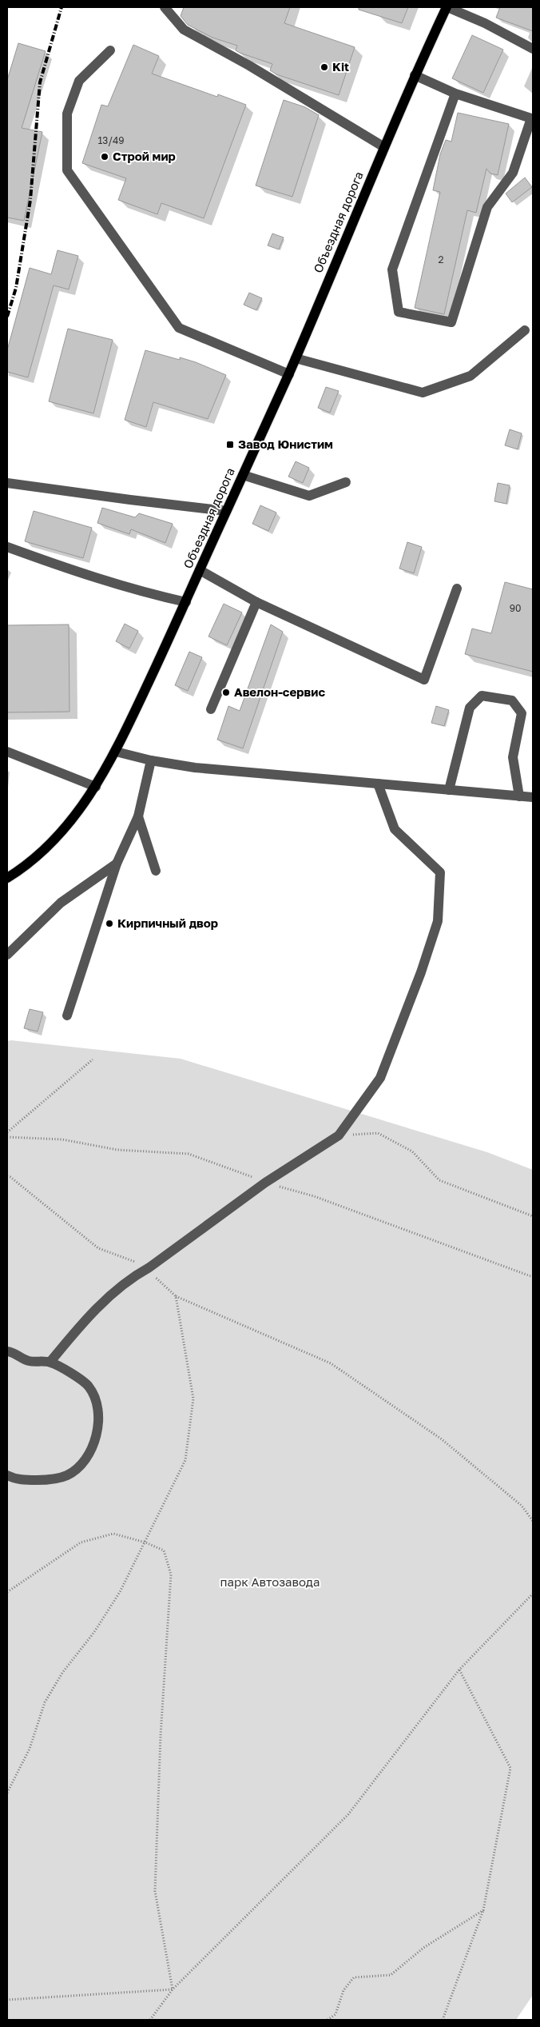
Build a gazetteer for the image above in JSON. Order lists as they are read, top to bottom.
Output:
{
  "streets": {
    "main road": ["Объездная дорога"]
  },
  "parks": ["парк Автозавода"],
  "places": {
    "other": [
      "Kit",
      "Строй мир",
      "Авелон-сервис",
      "Кирпичный двор"
    ],
    "transit": ["Завод Юнистим"]
  },
  "house_numbers": ["13/49", "2", "90"]
}
